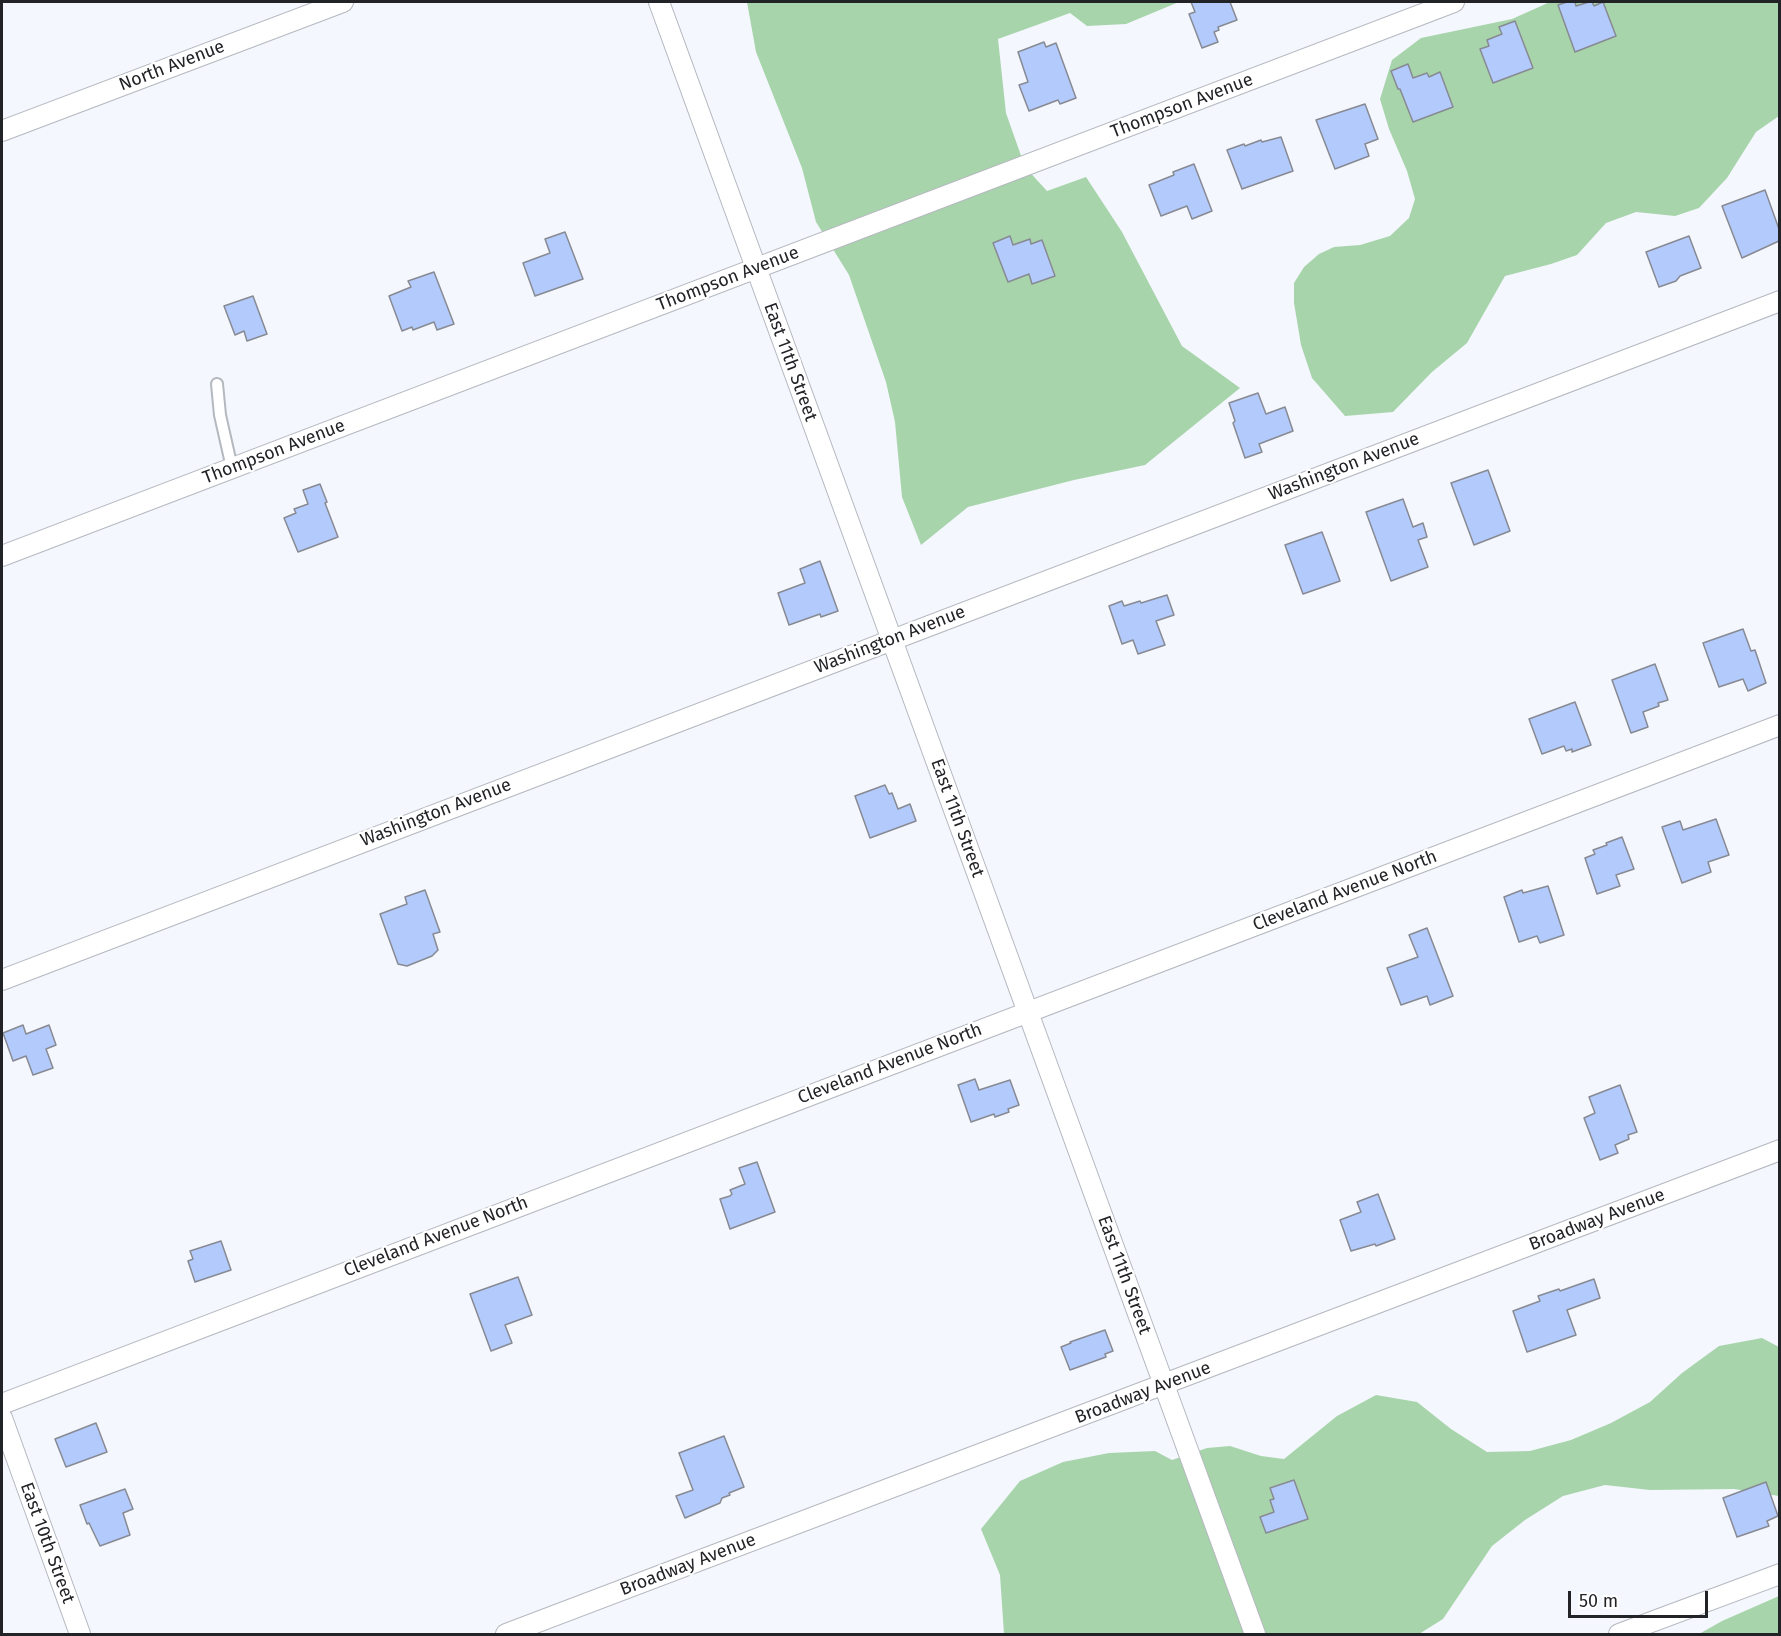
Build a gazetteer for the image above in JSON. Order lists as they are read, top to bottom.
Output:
{
  "streets": {
    "street": [
      "North Avenue",
      "Thompson Avenue",
      "East 11th Street",
      "Washington Avenue",
      "Cleveland Avenue North",
      "Broadway Avenue",
      "East 10th Street"
    ]
  },
  "crossings": [
    ["Thompson Avenue", "East 11th Street"],
    ["East 11th Street", "Washington Avenue"],
    ["East 11th Street", "Cleveland Avenue North"],
    ["East 11th Street", "Broadway Avenue"]
  ],
  "scale_bar": "50 m"
}
